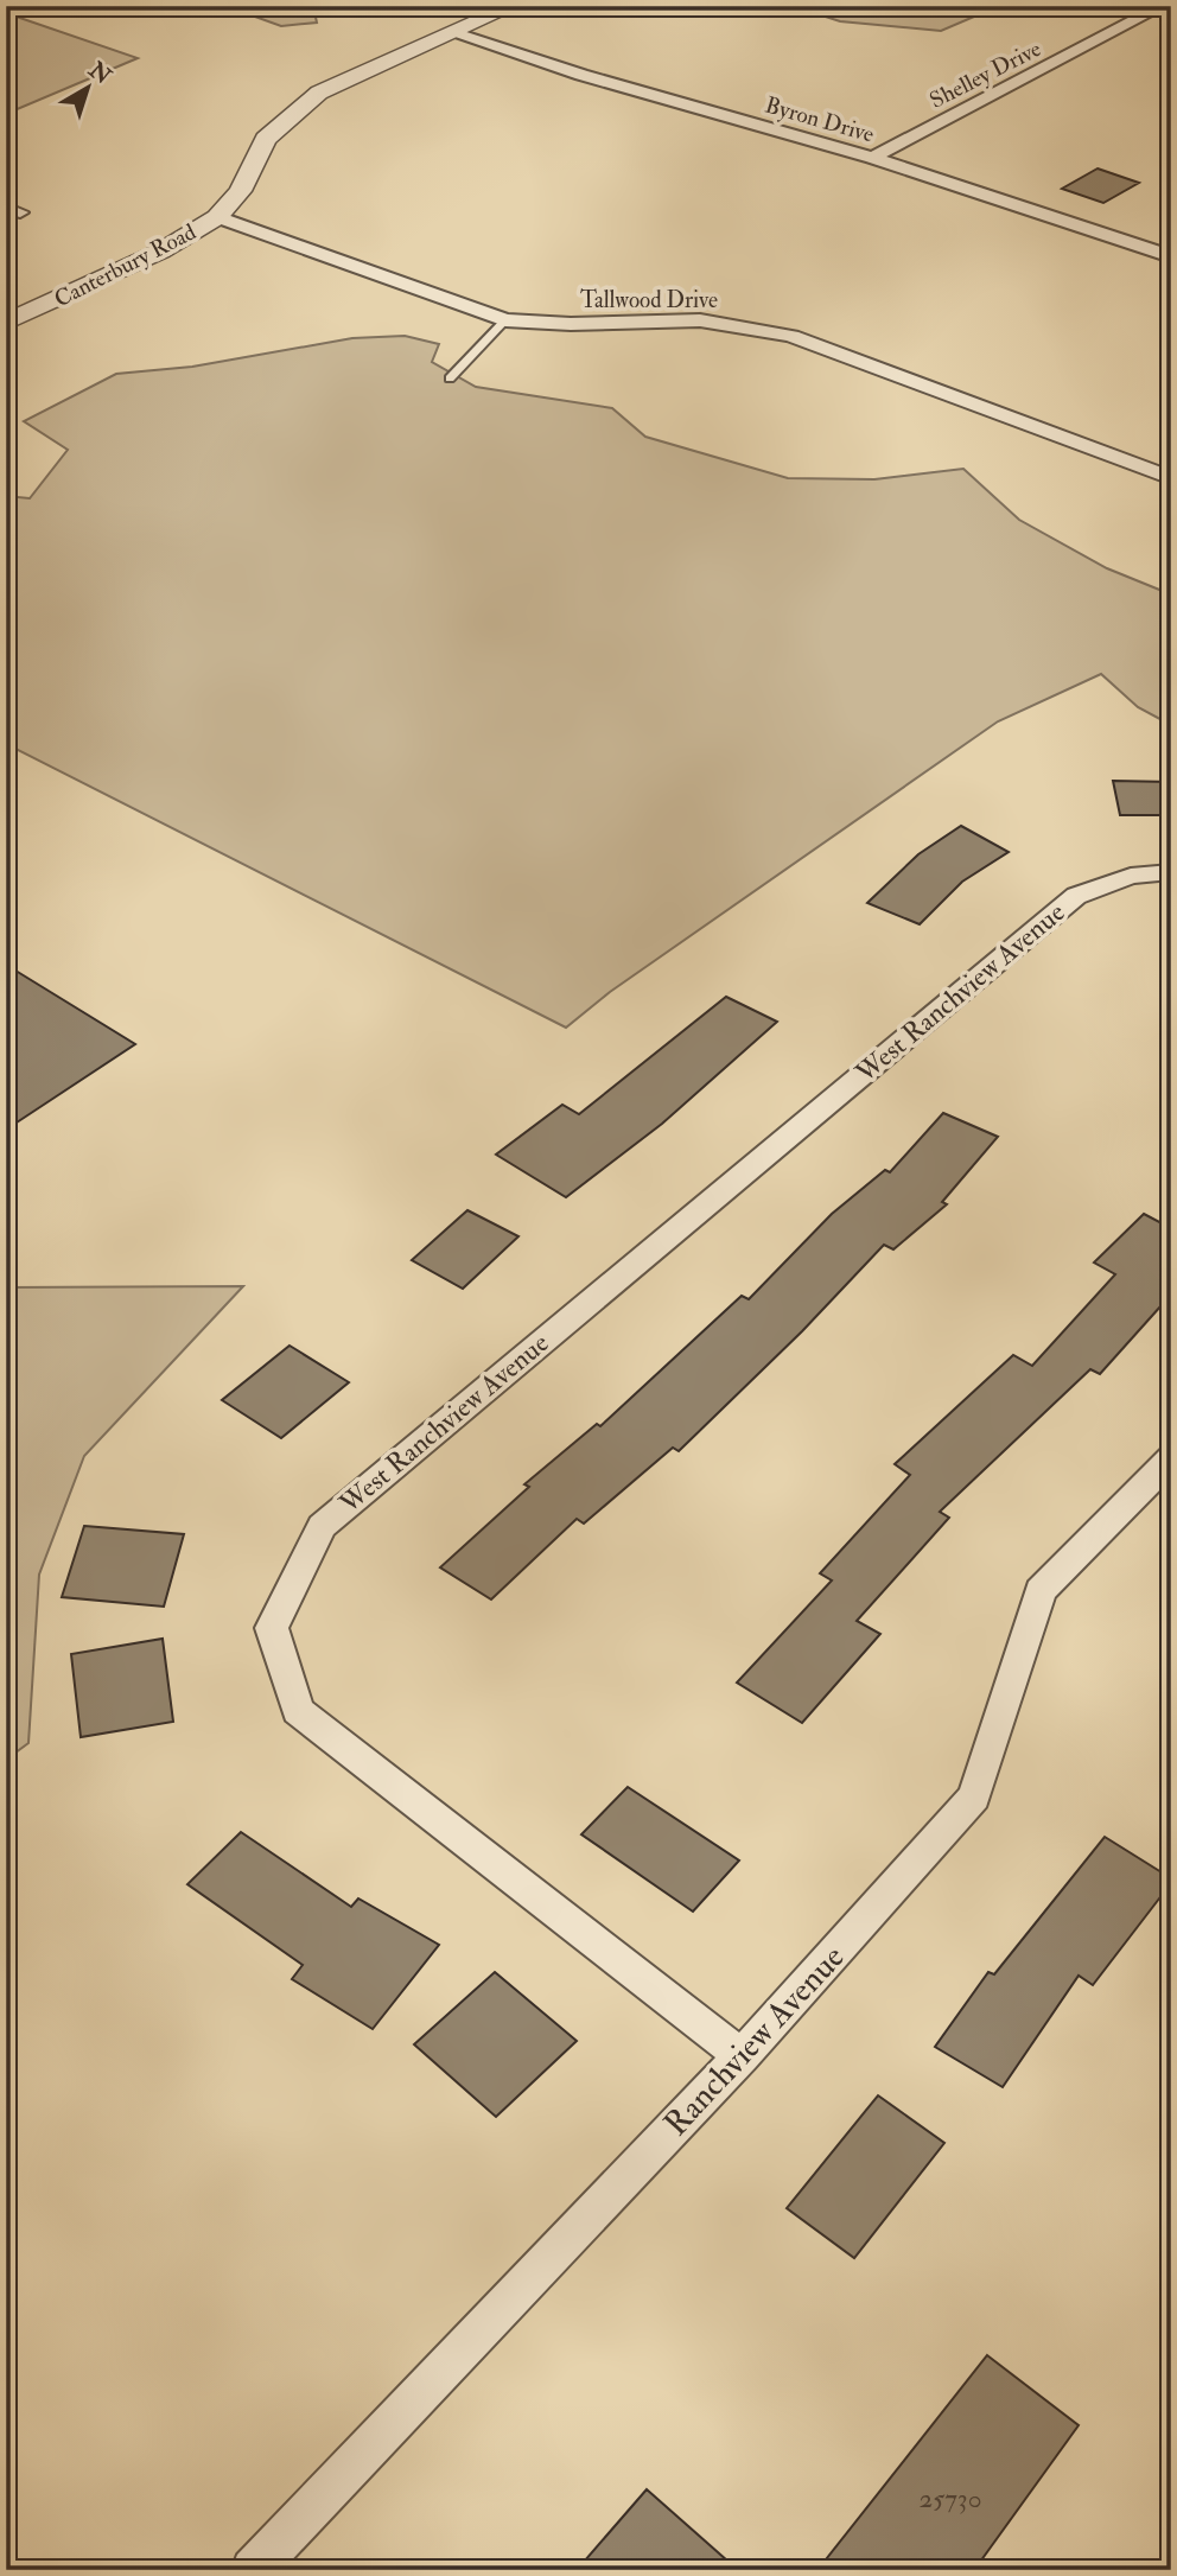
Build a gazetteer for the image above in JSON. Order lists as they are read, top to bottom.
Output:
{
  "streets": {
    "street": [
      "Shelley Drive",
      "Byron Drive",
      "Canterbury Road",
      "Tallwood Drive",
      "West Ranchview Avenue",
      "Ranchview Avenue"
    ]
  },
  "crossings": [
    ["Shelley Drive", "Byron Drive"],
    ["Byron Drive", "Canterbury Road"],
    ["Canterbury Road", "Tallwood Drive"],
    ["West Ranchview Avenue", "Ranchview Avenue"]
  ],
  "house_numbers": ["25730"],
  "north": "top right"
}
